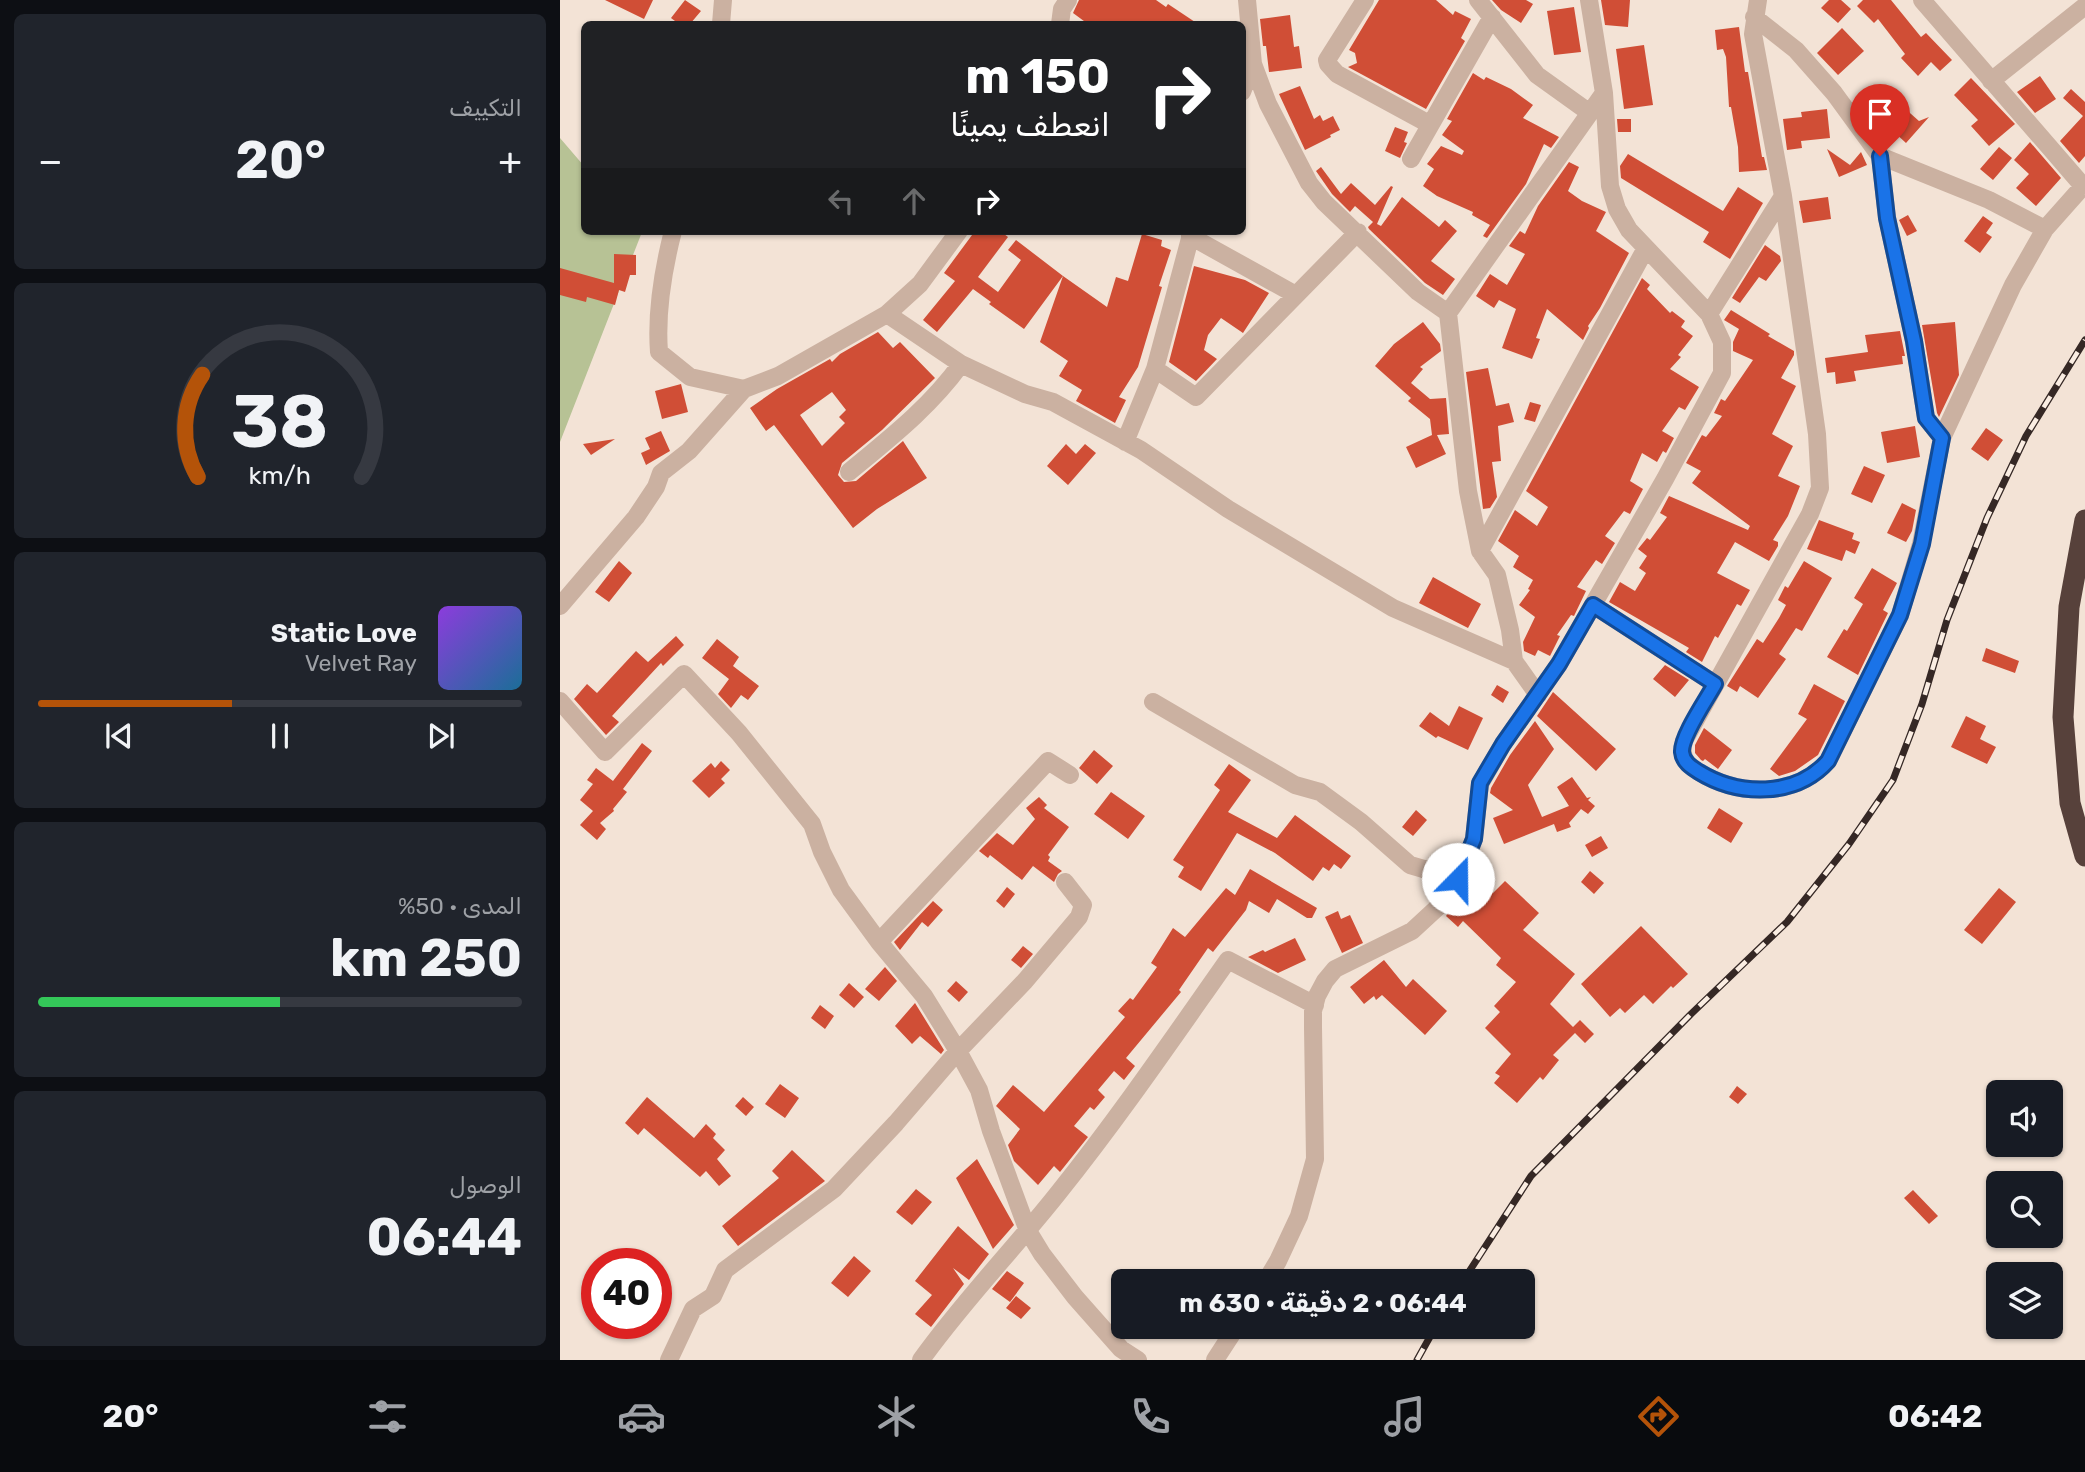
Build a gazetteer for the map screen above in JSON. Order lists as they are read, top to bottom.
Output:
{
  "page": {
    "tile": [
      "التكييف",
      ["المدى · 50%", "250 km"],
      ["الوصول", "06:44"]
    ],
    "turn": ["150 m", "انعطف يمينًا"],
    "heat": ["−", "20°", "+"],
    "song": ["Static Love", "Velvet Ray"],
    "limit": "40",
    "trip": "06:44 · 2 دقيقة · 630 m",
    "tabs": ["06:42", "20°"],
    "gauge": ["38", "km/h"]
  }
}
